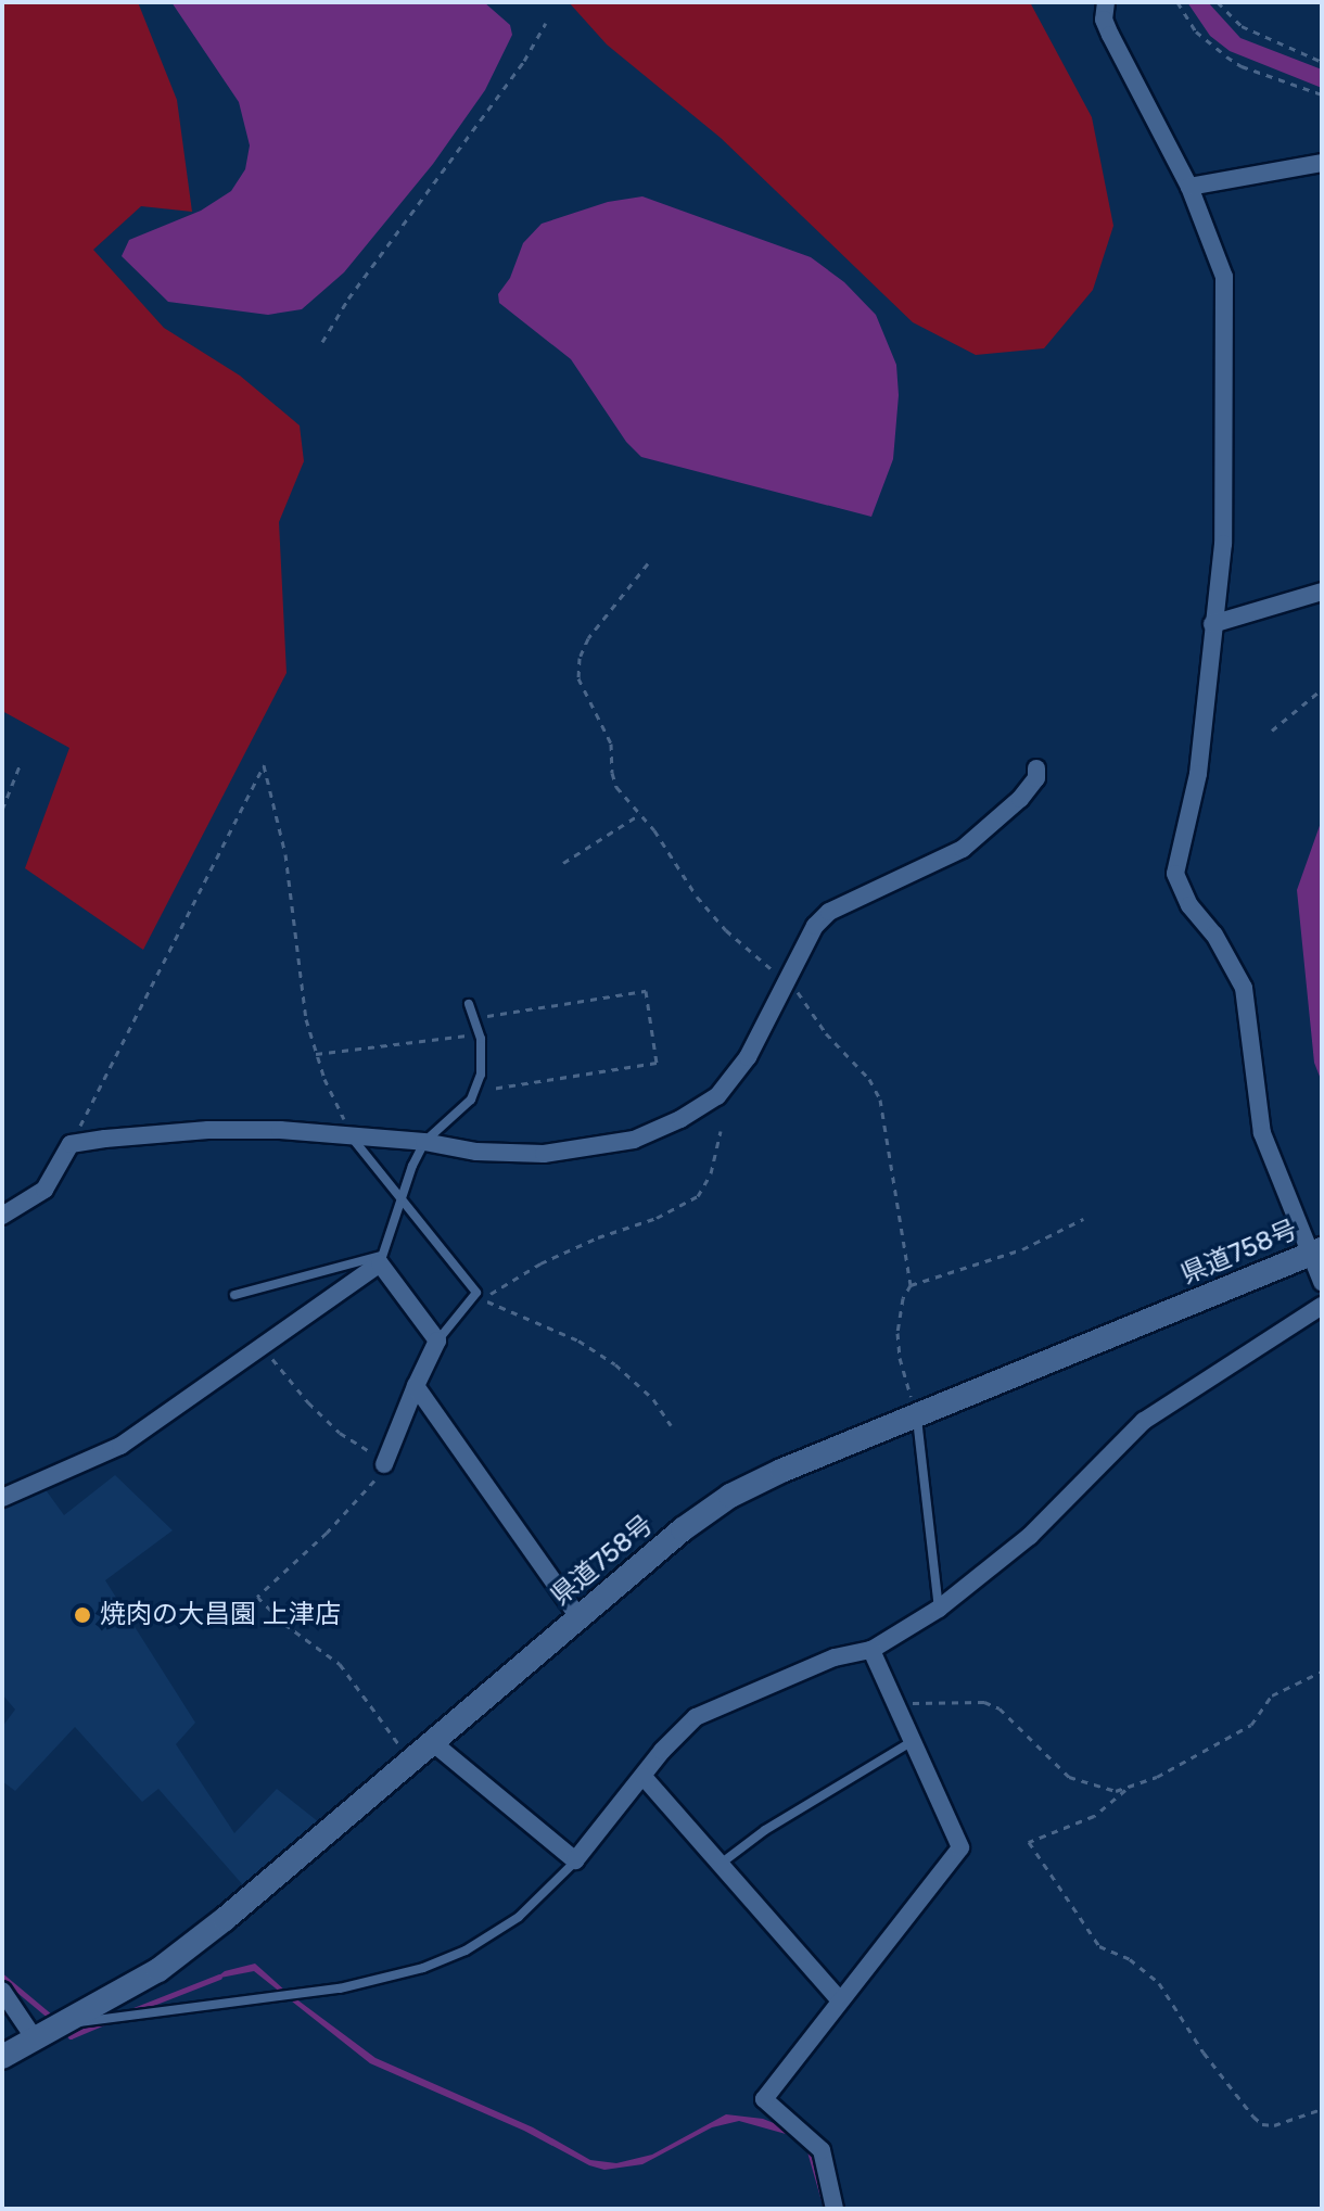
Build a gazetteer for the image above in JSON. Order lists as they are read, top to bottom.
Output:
{
  "streets": {
    "main road": ["県道758号"]
  },
  "places": ["焼肉の大昌園 上津店"]
}
